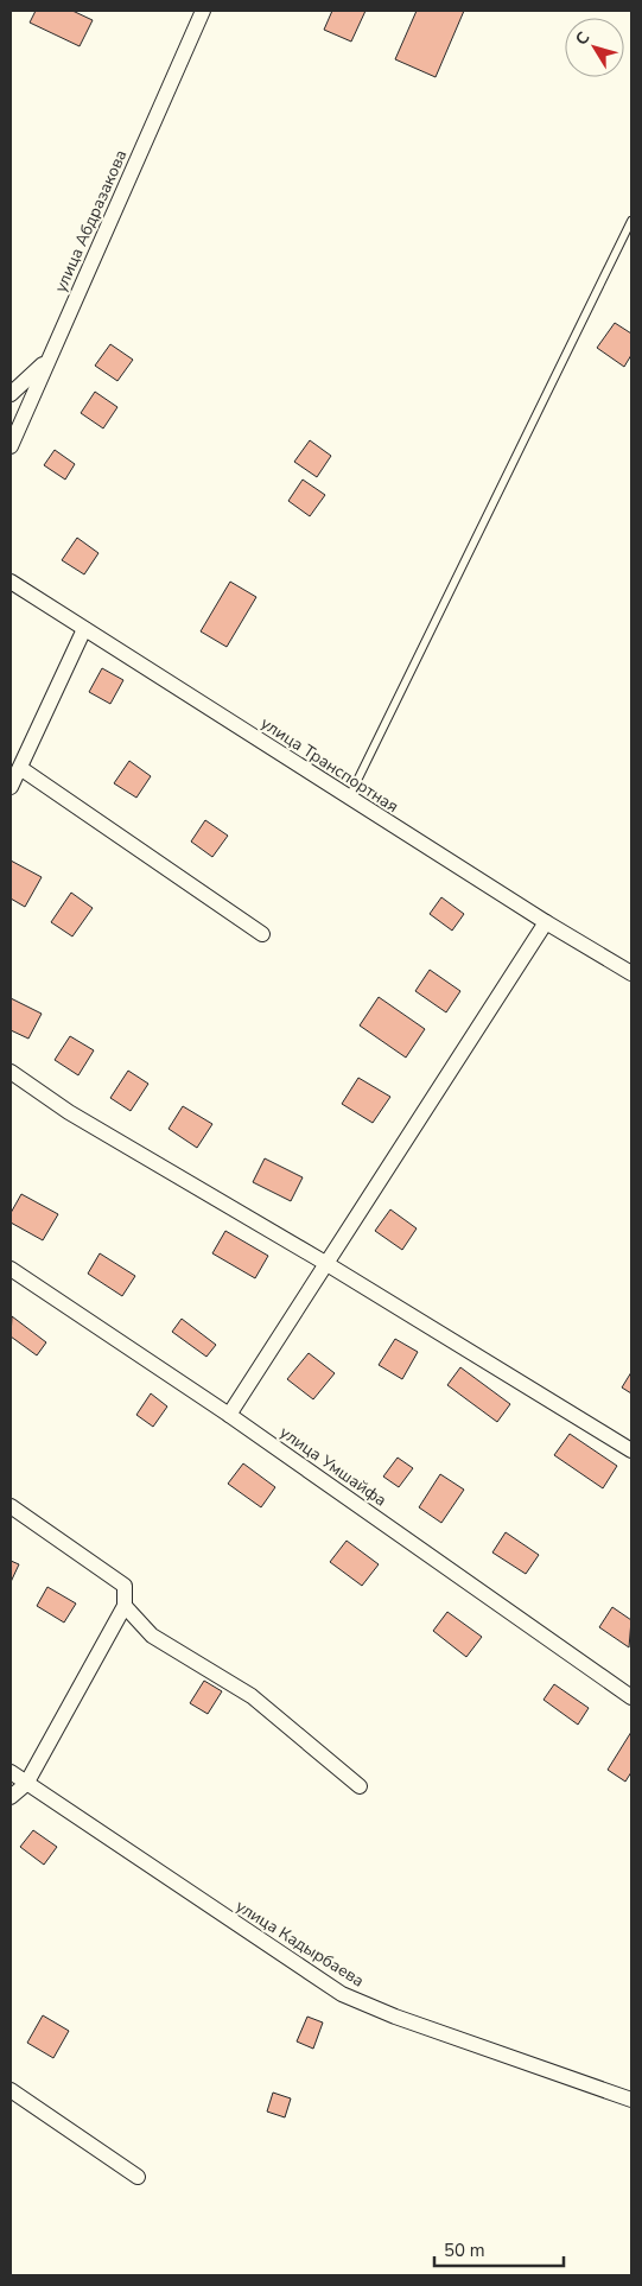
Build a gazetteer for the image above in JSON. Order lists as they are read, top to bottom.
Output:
{
  "streets": {
    "street": [
      "улица Абдразакова",
      "улица Транспортная",
      "улица Умшайфа",
      "улица Кадырбаева"
    ]
  },
  "scale_bar": "50 m",
  "north": "top left"
}
